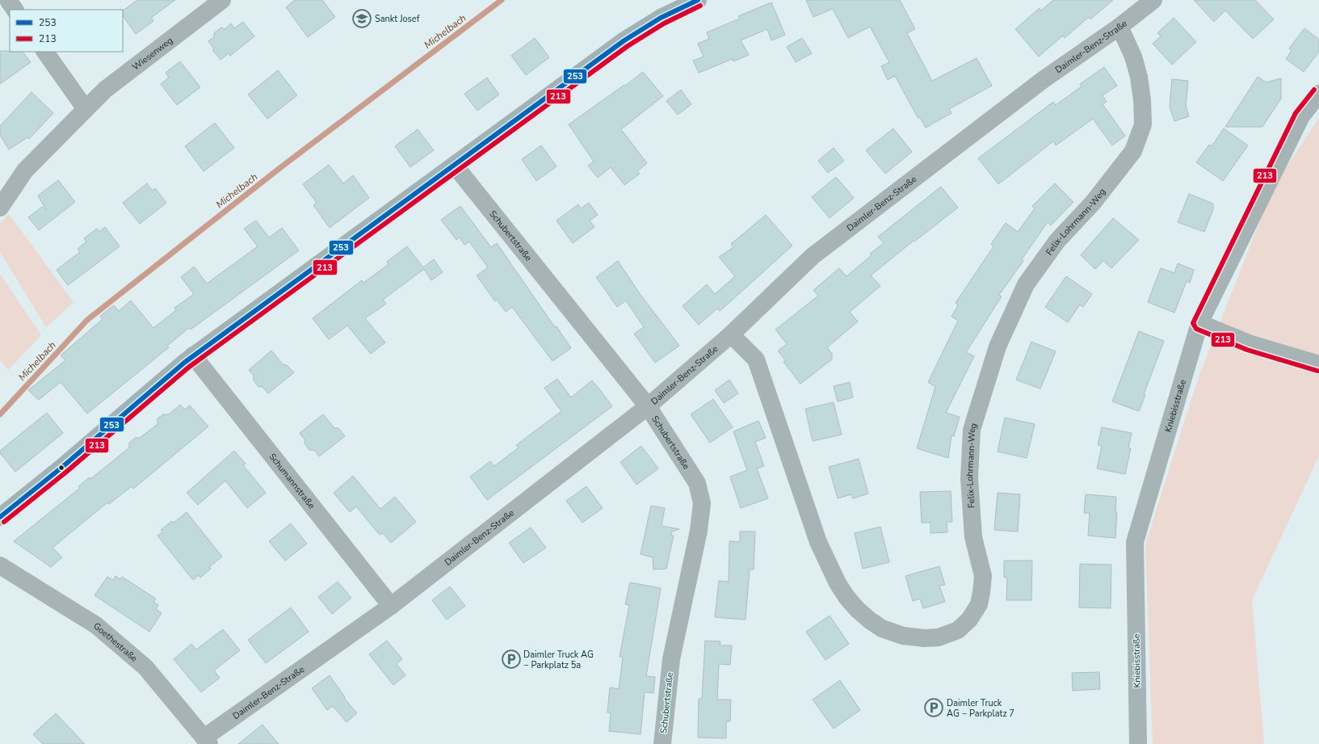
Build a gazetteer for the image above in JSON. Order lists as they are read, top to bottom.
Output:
{
  "streets": {
    "street": [
      "Daimler-Benz-Straße",
      "Wiesenweg",
      "Felix-Lohrmann-Weg",
      "Schubertstraße",
      "Kniebisstraße",
      "Schumannstraße",
      "Goethestraße"
    ]
  },
  "crossings": [
    ["Daimler-Benz-Straße", "Felix-Lohrmann-Weg"],
    ["Daimler-Benz-Straße", "Schubertstraße"],
    ["Daimler-Benz-Straße", "Schumannstraße"],
    ["Daimler-Benz-Straße", "Goethestraße"]
  ],
  "water": ["Michelbach"],
  "places": {
    "school or university": ["Sankt Josef"],
    "parking": ["Daimler Truck AG − Parkplatz 5a", "Daimler Truck AG − Parkplatz 7"]
  },
  "lines": ["transit line 253", "transit line 213"],
  "legend": ["253", "213"]
}
